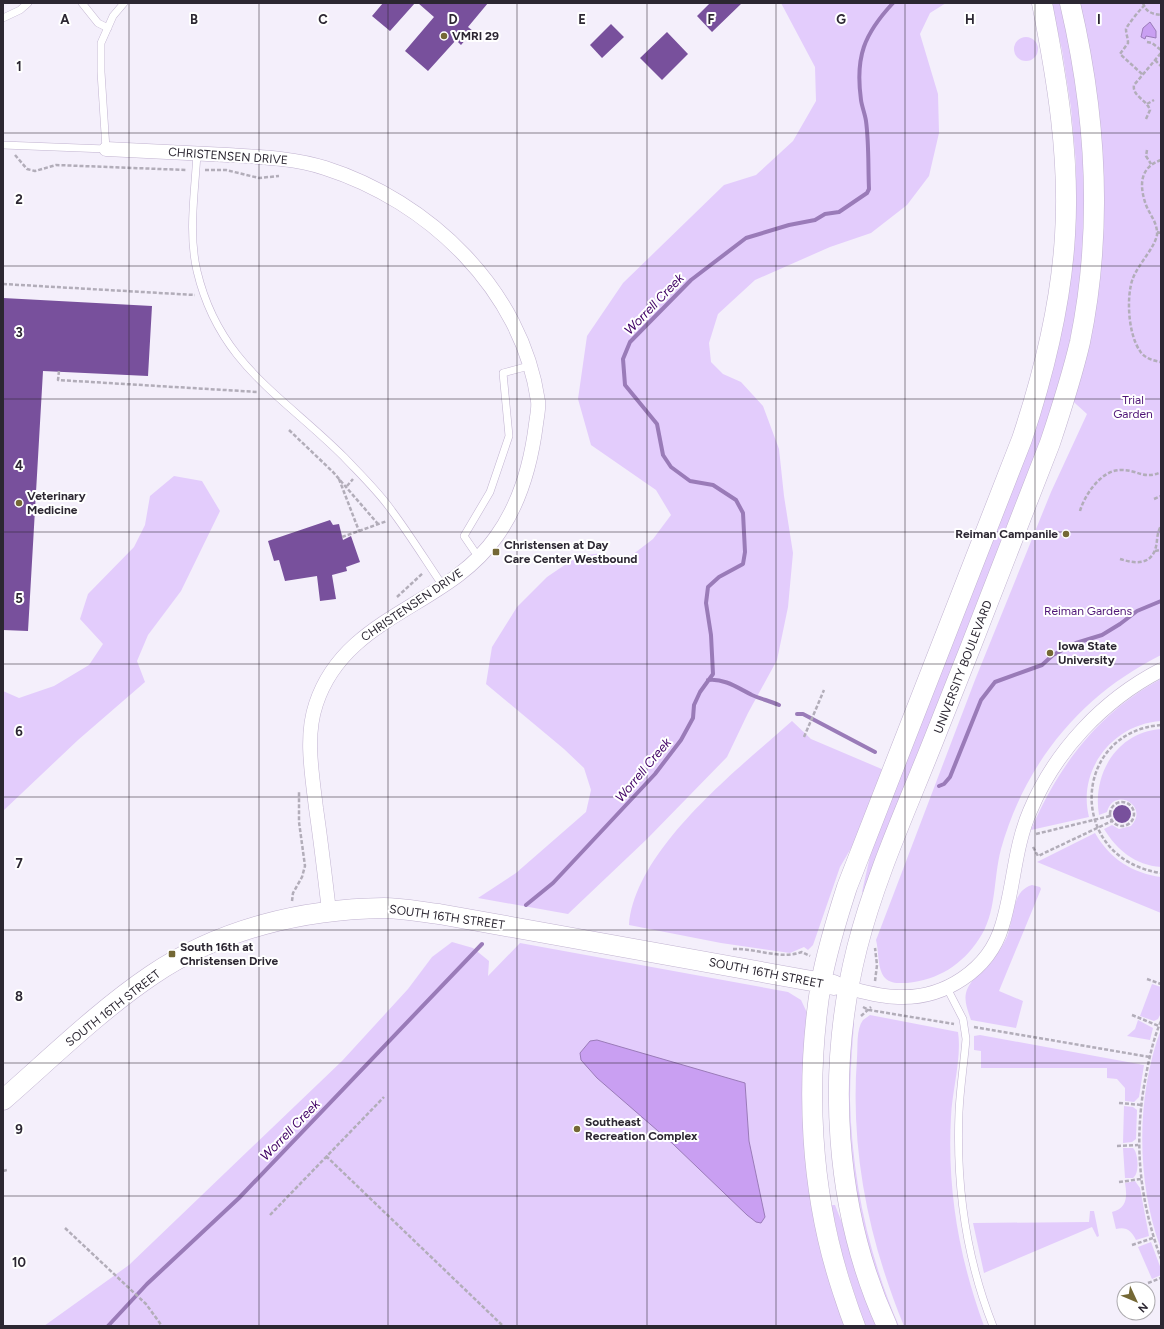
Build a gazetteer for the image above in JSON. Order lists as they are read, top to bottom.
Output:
{
  "streets": {
    "main road": ["UNIVERSITY BOULEVARD", "SOUTH 16TH STREET"],
    "street": ["CHRISTENSEN DRIVE"]
  },
  "crossings": [
    ["CHRISTENSEN DRIVE", "SOUTH 16TH STREET"],
    ["UNIVERSITY BOULEVARD", "SOUTH 16TH STREET"]
  ],
  "water": ["Worrell Creek"],
  "parks": ["Trial Garden", "Reiman Gardens"],
  "places": {
    "other": [
      "VMRI 29",
      "Veterinary Medicine",
      "Reiman Campanile",
      "Iowa State University",
      "Southeast Recreation Complex"
    ],
    "transit": ["Christensen at Day Care Center Westbound", "South 16th at Christensen Drive"]
  },
  "north": "bottom right",
  "grid": {
    "columns": [
      "A",
      "B",
      "C",
      "D",
      "E",
      "F",
      "G",
      "H",
      "I"
    ],
    "rows": [
      "1",
      "2",
      "3",
      "4",
      "5",
      "6",
      "7",
      "8",
      "9",
      "10"
    ]
  }
}
